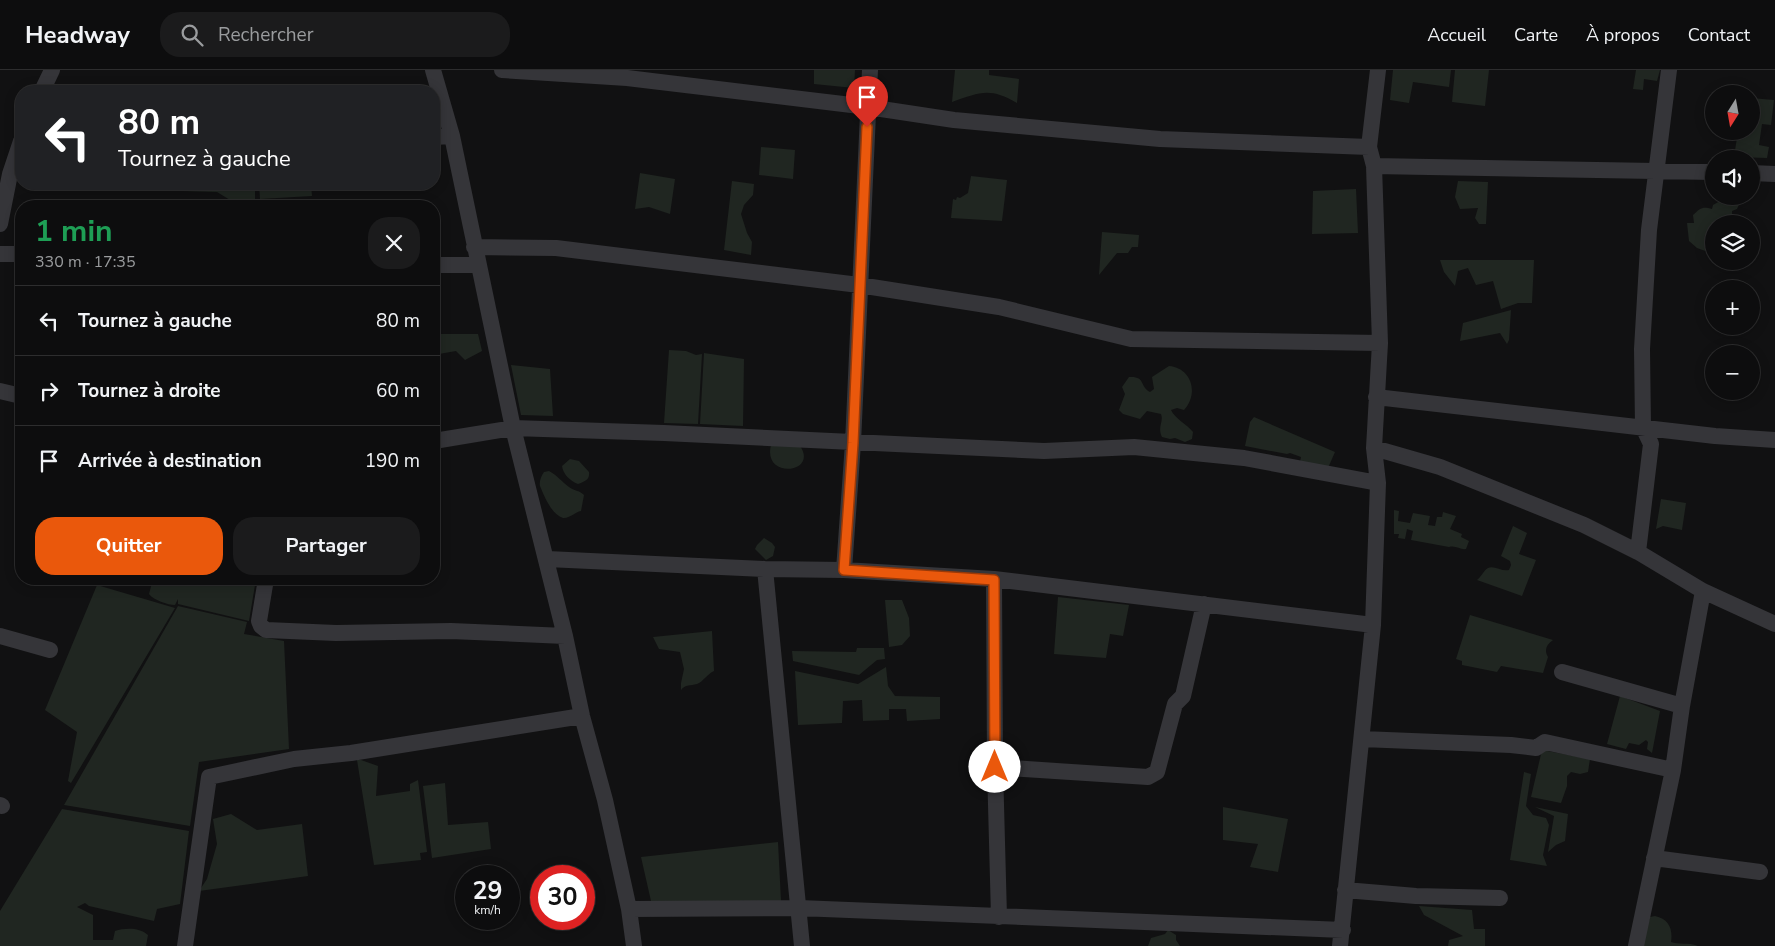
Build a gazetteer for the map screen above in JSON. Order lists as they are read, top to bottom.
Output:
{
  "north": "bottom",
  "page": {
    "header": "Headway",
    "search": "Rechercher",
    "nav": [
      "Accueil",
      "Carte",
      "À propos",
      "Contact"
    ],
    "map_buttons": ["+", "−"],
    "turn": ["80 m", "Tournez à gauche"],
    "heading": ["1 min", "330 m · 17:35"],
    "list": [
      {
        "name": "Tournez à gauche",
        "value": "80 m"
      },
      {
        "name": "Tournez à droite",
        "value": "60 m"
      },
      {
        "name": "Arrivée à destination",
        "value": "190 m"
      }
    ],
    "buttons": ["Quitter", "Partager"],
    "speed": "29 km/h",
    "limit": "30"
  }
}
